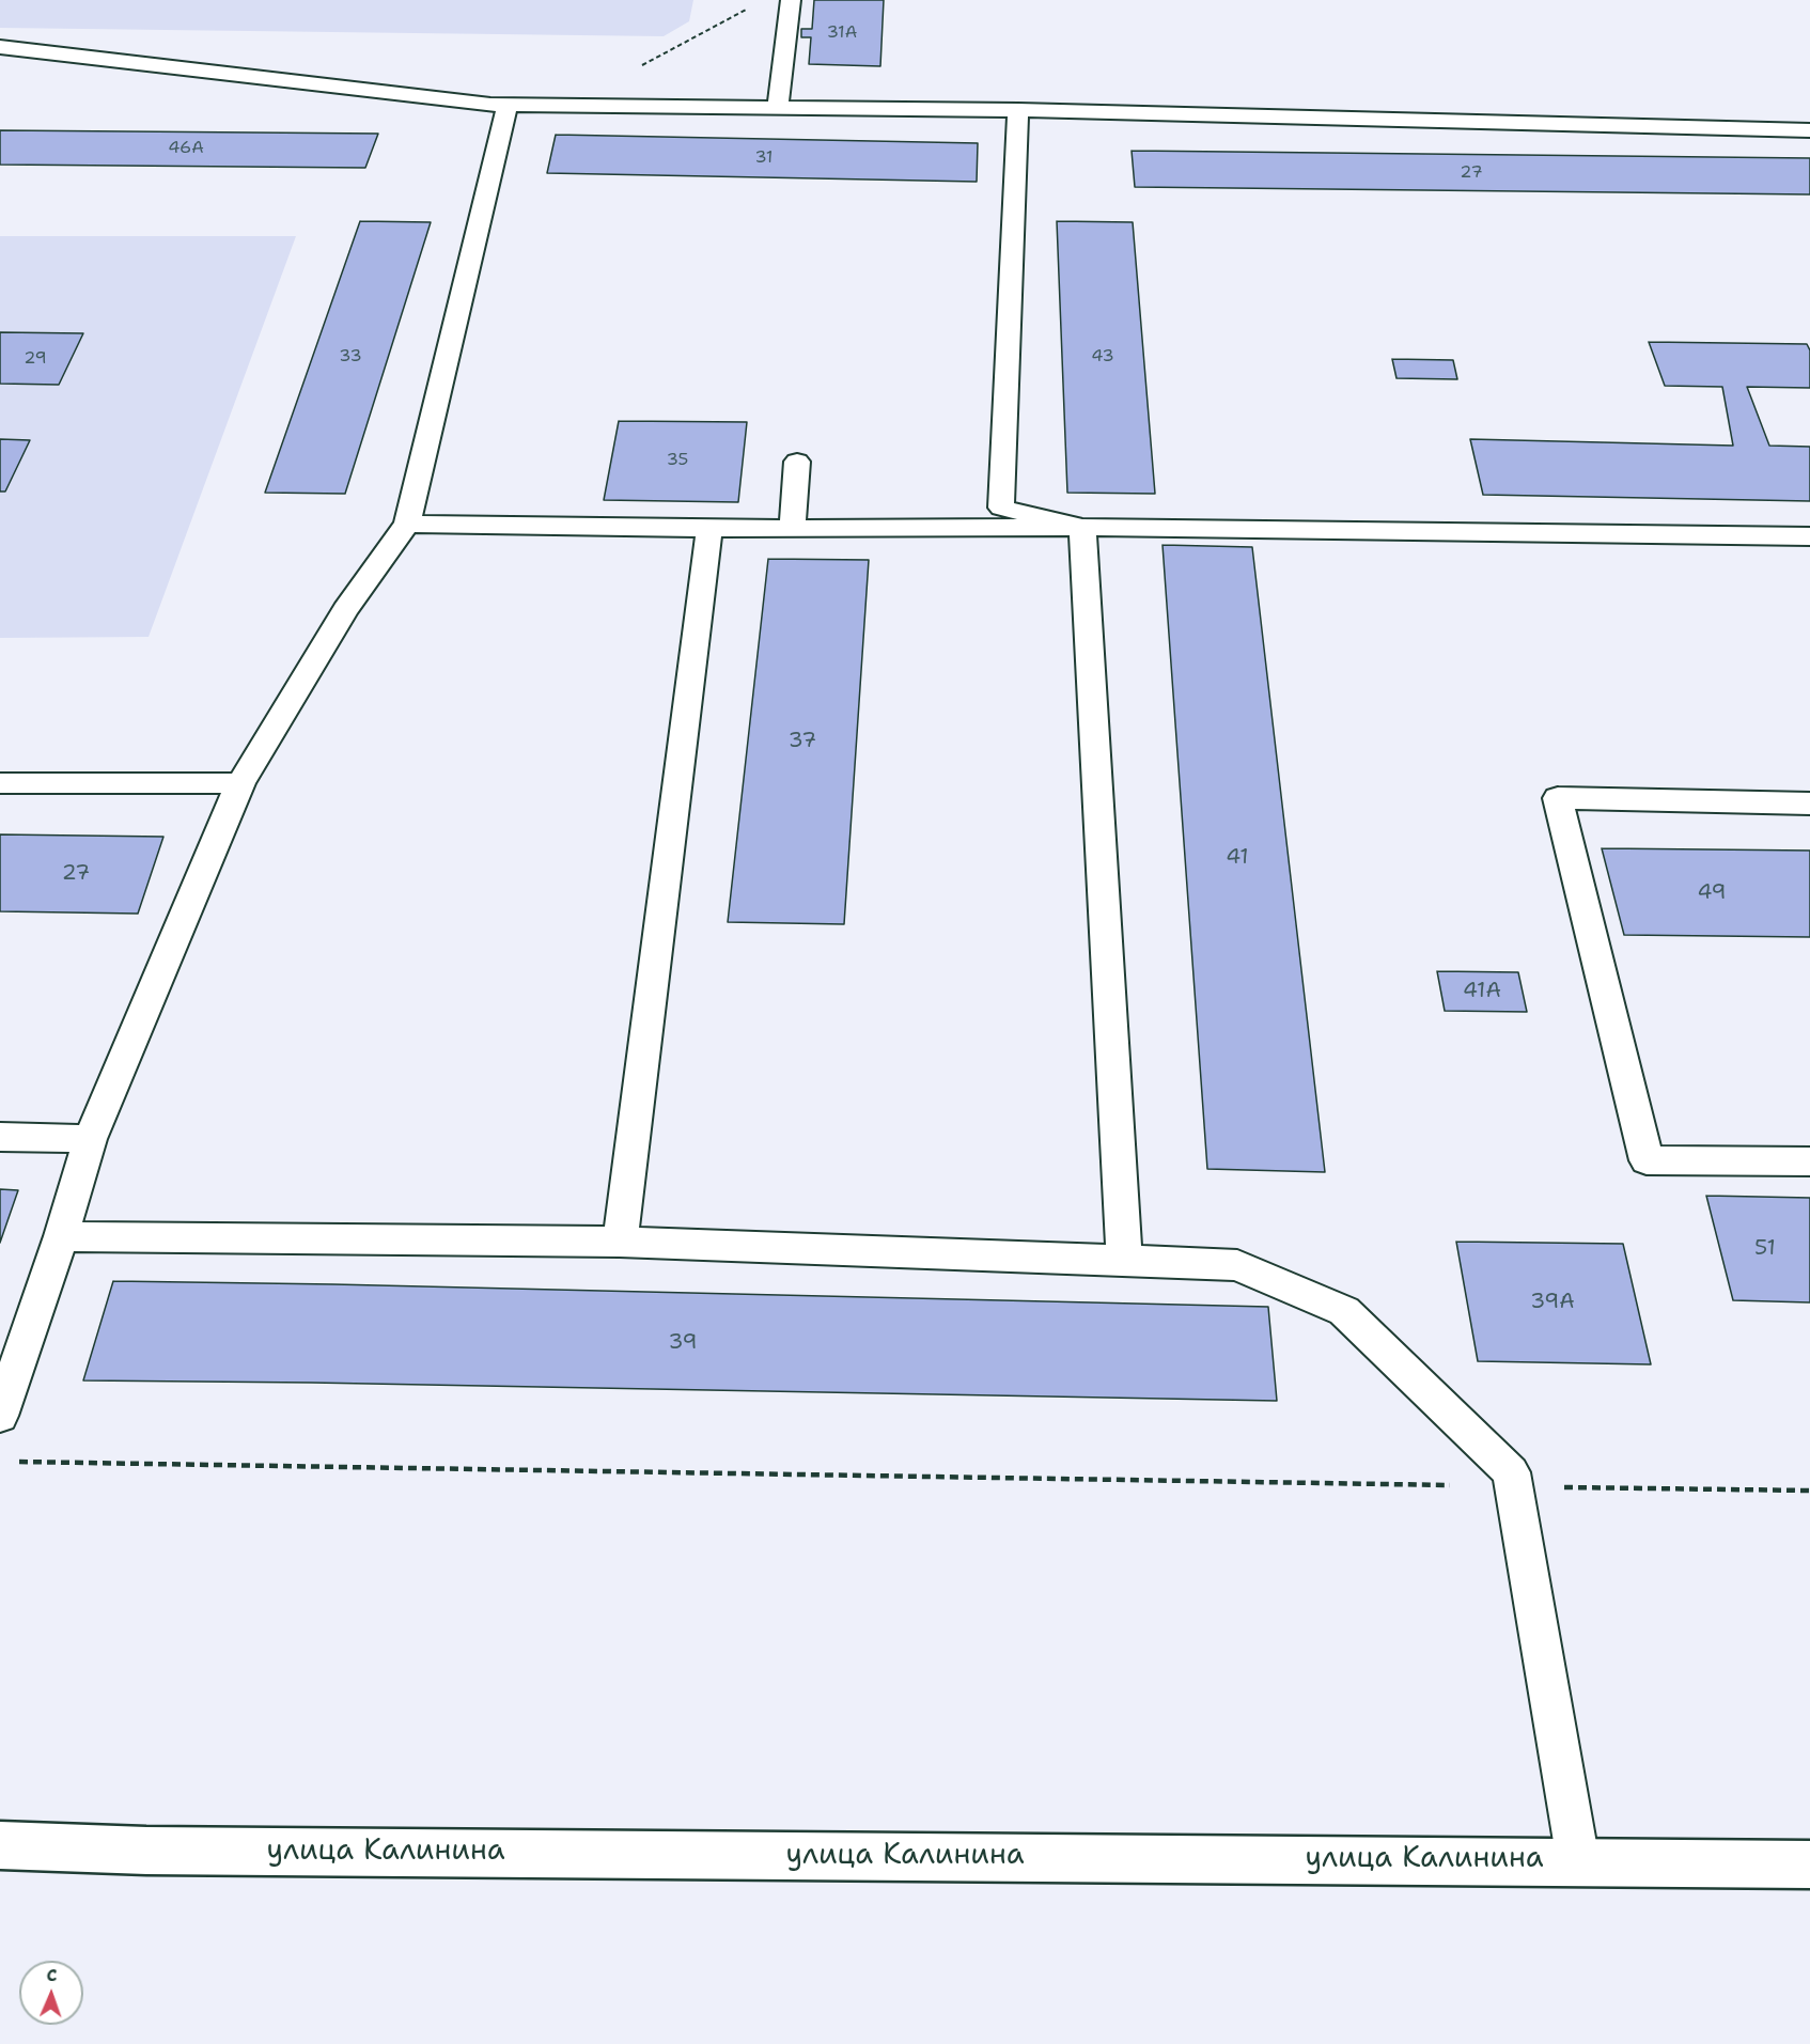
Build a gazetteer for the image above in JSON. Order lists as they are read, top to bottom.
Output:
{
  "streets": {
    "street": ["улица Калинина"]
  },
  "house_numbers": [
    "31А",
    "46А",
    "31",
    "27",
    "33",
    "43",
    "29",
    "35",
    "37",
    "41",
    "27",
    "49",
    "41А",
    "51",
    "39А",
    "39"
  ],
  "north": "top"
}
